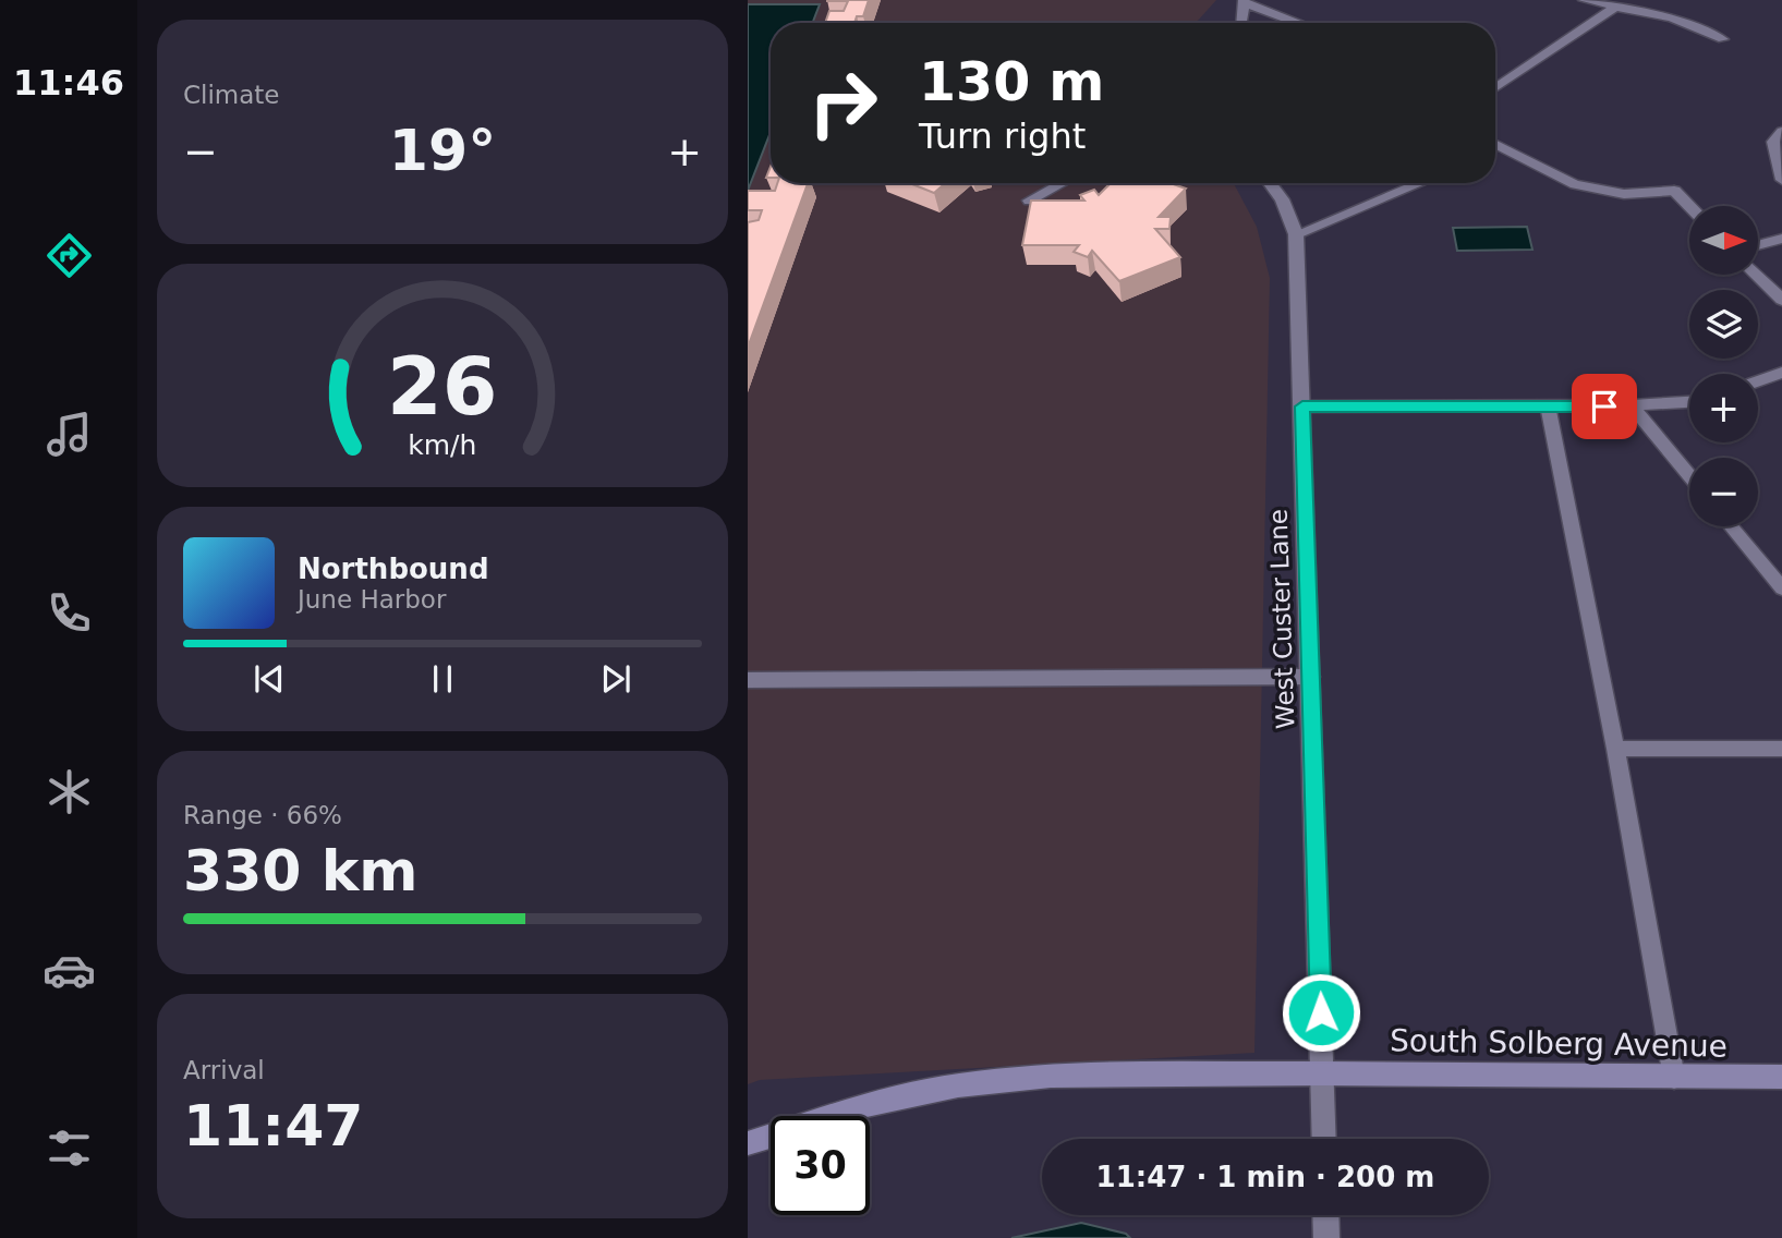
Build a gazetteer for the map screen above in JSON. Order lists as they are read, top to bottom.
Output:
{
  "streets": {
    "main road": ["South Solberg Avenue"],
    "street": ["West Custer Lane"]
  },
  "crossings": [
    ["West Custer Lane", "South Solberg Avenue"]
  ],
  "north": "right",
  "page": {
    "tabs": "11:46",
    "tile": [
      "Climate",
      ["Range · 66%", "330 km"],
      ["Arrival", "11:47"]
    ],
    "turn": ["130 m", "Turn right"],
    "heat": ["−", "19°", "+"],
    "map_buttons": ["+", "−"],
    "song": ["Northbound", "June Harbor"],
    "limit": "30",
    "trip": "11:47 · 1 min · 200 m",
    "gauge": ["26", "km/h"]
  }
}
